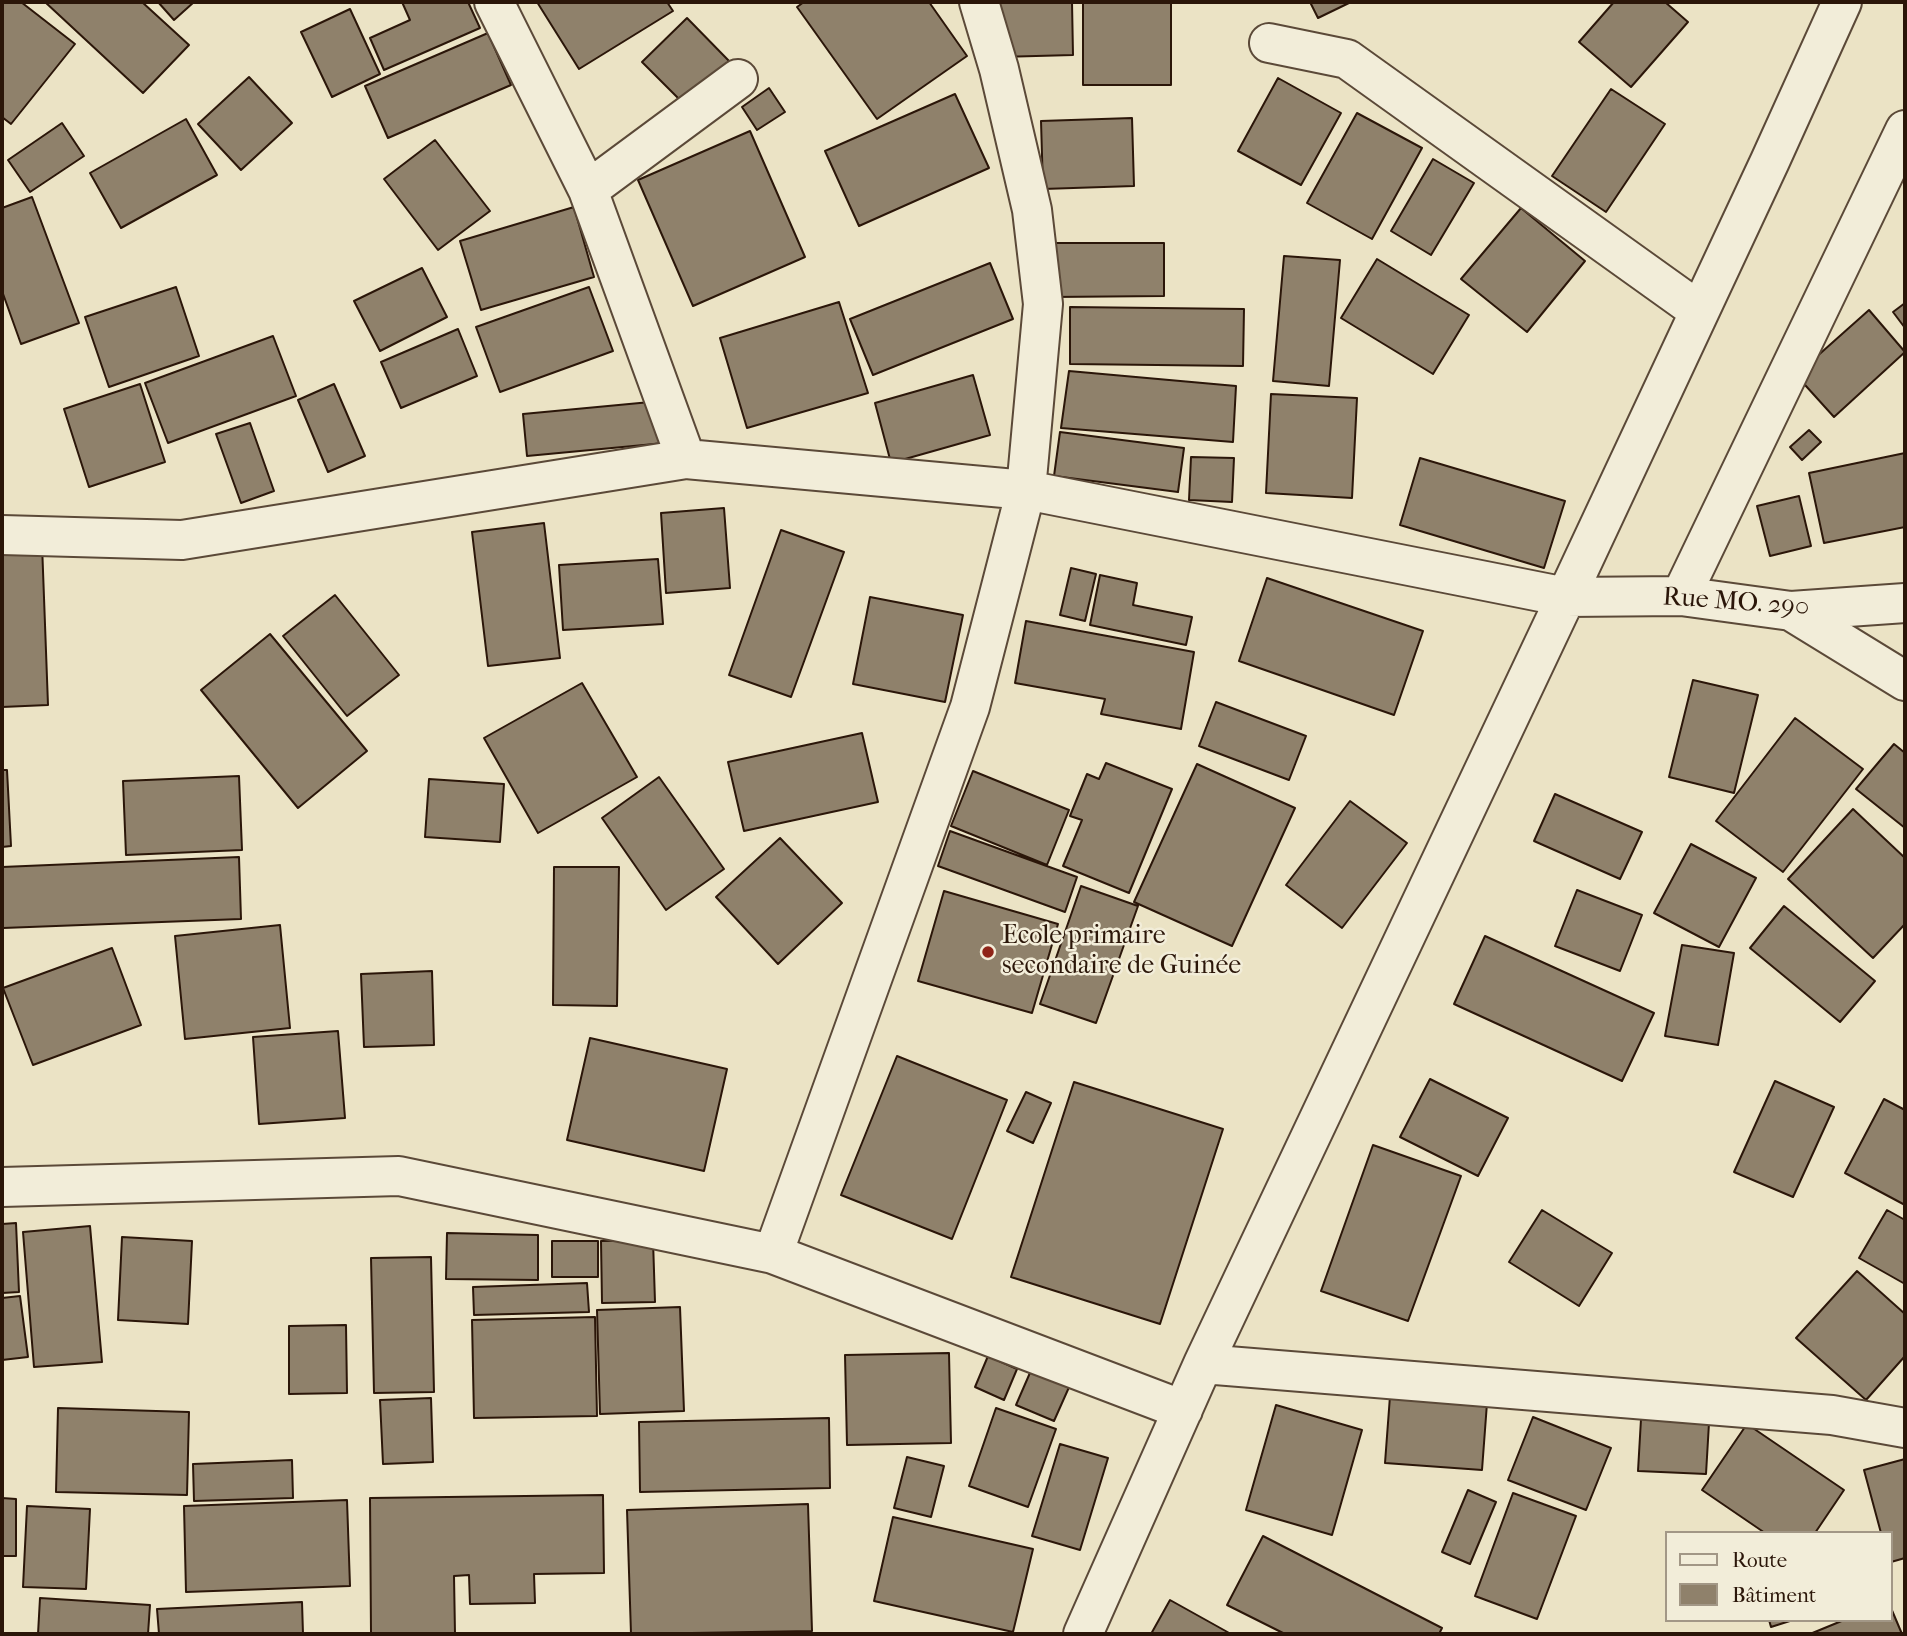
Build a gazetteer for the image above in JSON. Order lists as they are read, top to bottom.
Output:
{
  "streets": {
    "street": ["Rue MO. 290"]
  },
  "places": ["Ecole primaire secondaire de Guinée"],
  "legend": ["Route", "Bâtiment"]
}
